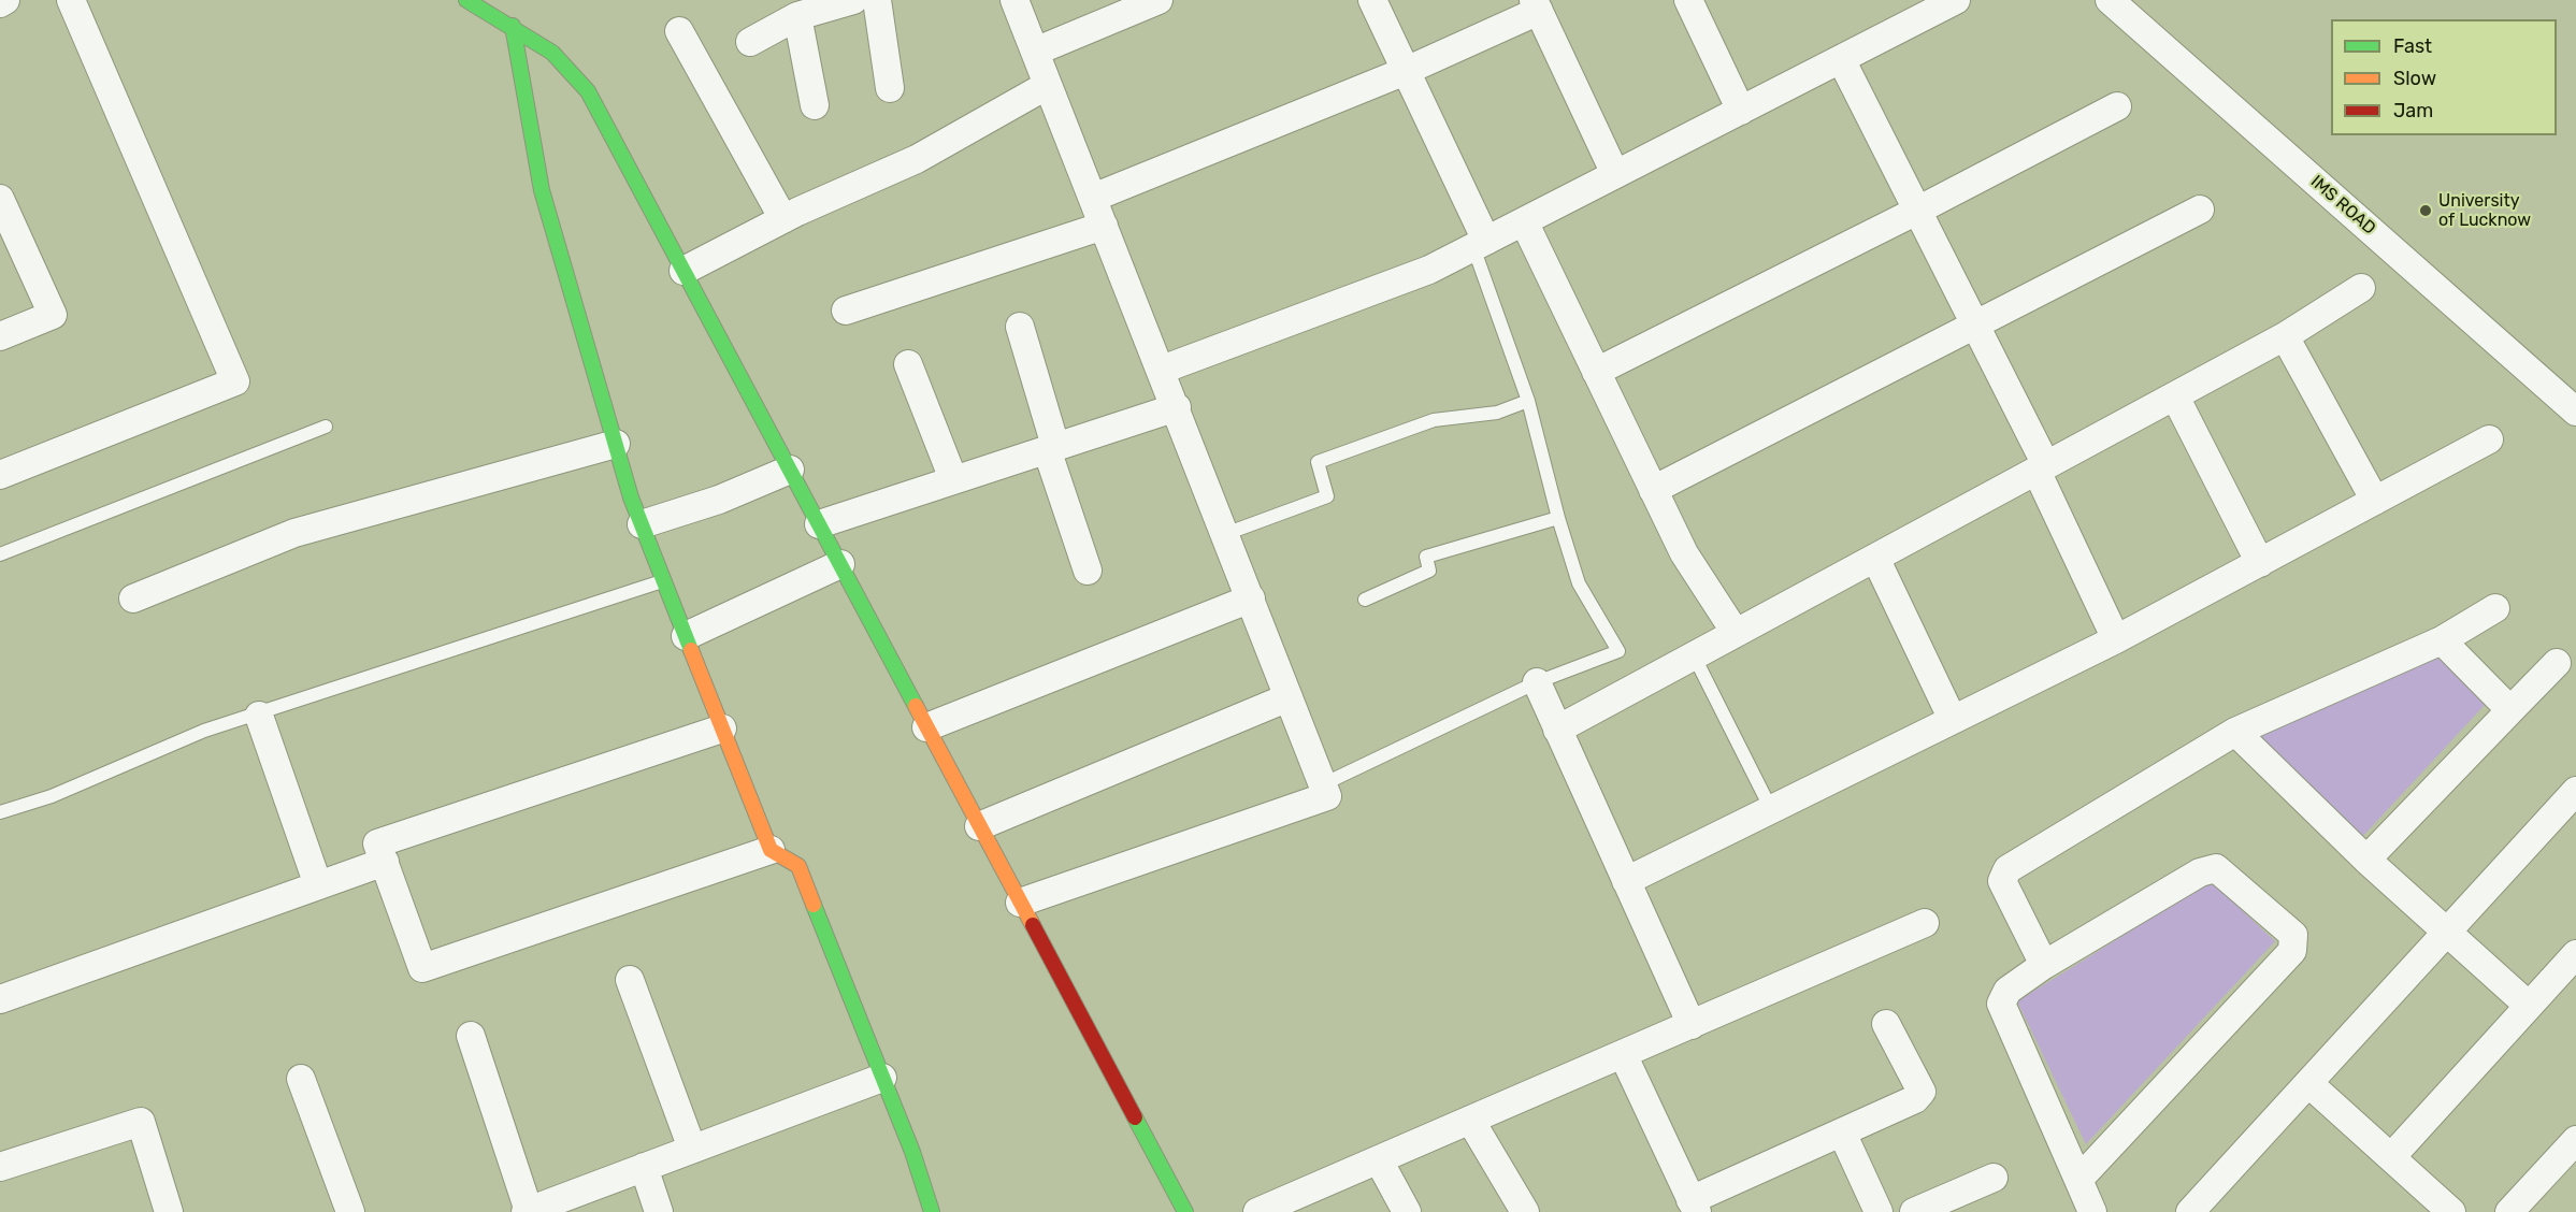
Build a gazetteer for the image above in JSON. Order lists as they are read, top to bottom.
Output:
{
  "streets": {
    "street": ["IMS ROAD"]
  },
  "places": ["University of Lucknow"],
  "legend": ["Fast", "Slow", "Jam"]
}
